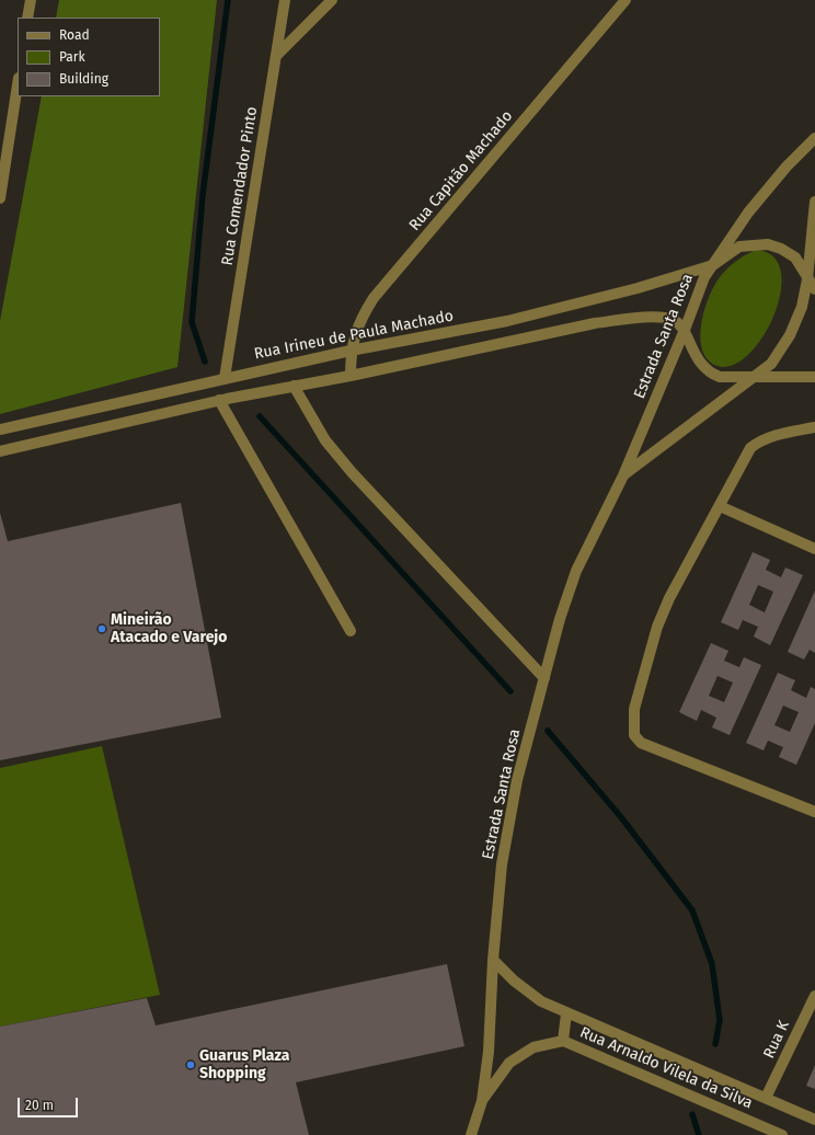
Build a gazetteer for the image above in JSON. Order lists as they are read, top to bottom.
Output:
{
  "streets": {
    "street": [
      "Rua Capitão Machado",
      "Rua Comendador Pinto",
      "Rua Irineu de Paula Machado",
      "Estrada Santa Rosa",
      "Rua K",
      "Rua Arnaldo Vilela da Silva"
    ]
  },
  "crossings": [
    ["Rua Capitão Machado", "Rua Irineu de Paula Machado"],
    ["Rua Comendador Pinto", "Rua Irineu de Paula Machado"],
    ["Rua Irineu de Paula Machado", "Estrada Santa Rosa"],
    ["Estrada Santa Rosa", "Rua Arnaldo Vilela da Silva"],
    ["Rua K", "Rua Arnaldo Vilela da Silva"]
  ],
  "places": ["Mineirão Atacado e Varejo", "Guarus Plaza Shopping"],
  "legend": ["Road", "Park", "Building"],
  "scale_bar": "20 m"
}
